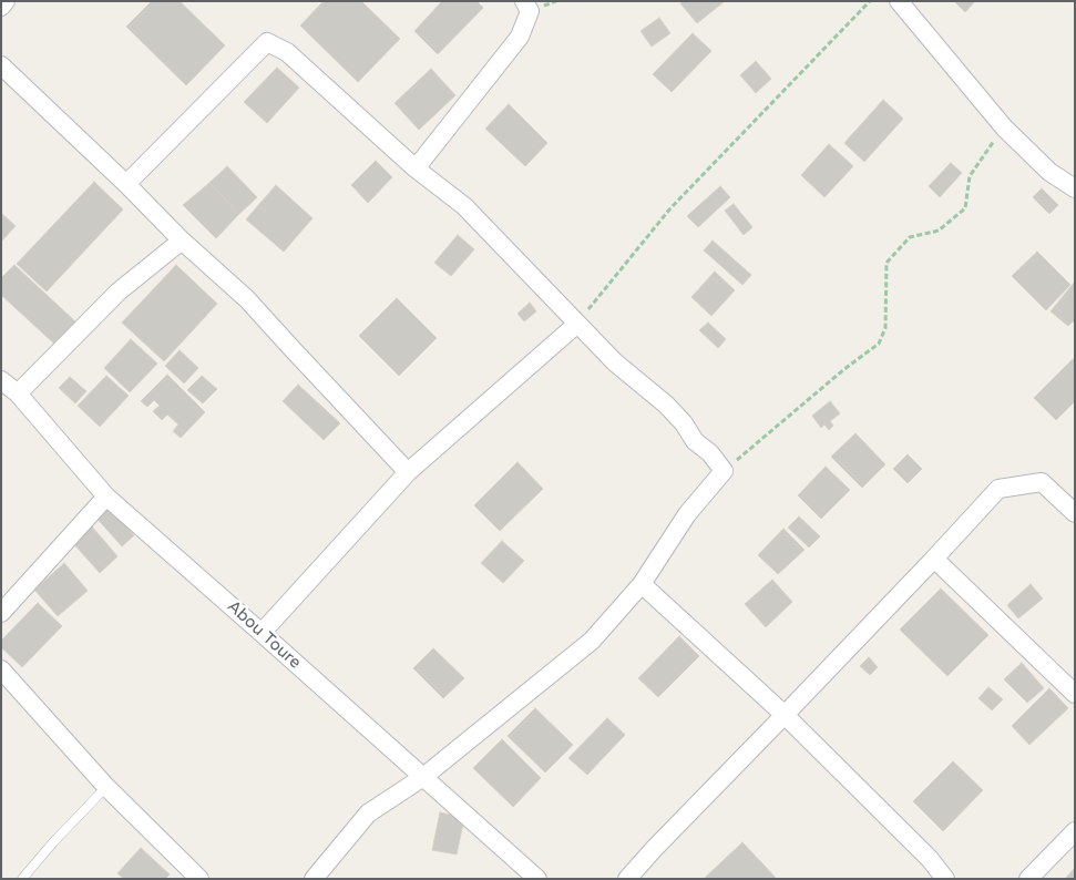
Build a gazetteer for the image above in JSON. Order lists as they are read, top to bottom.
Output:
{
  "streets": {
    "street": ["Abou Toure"]
  }
}
